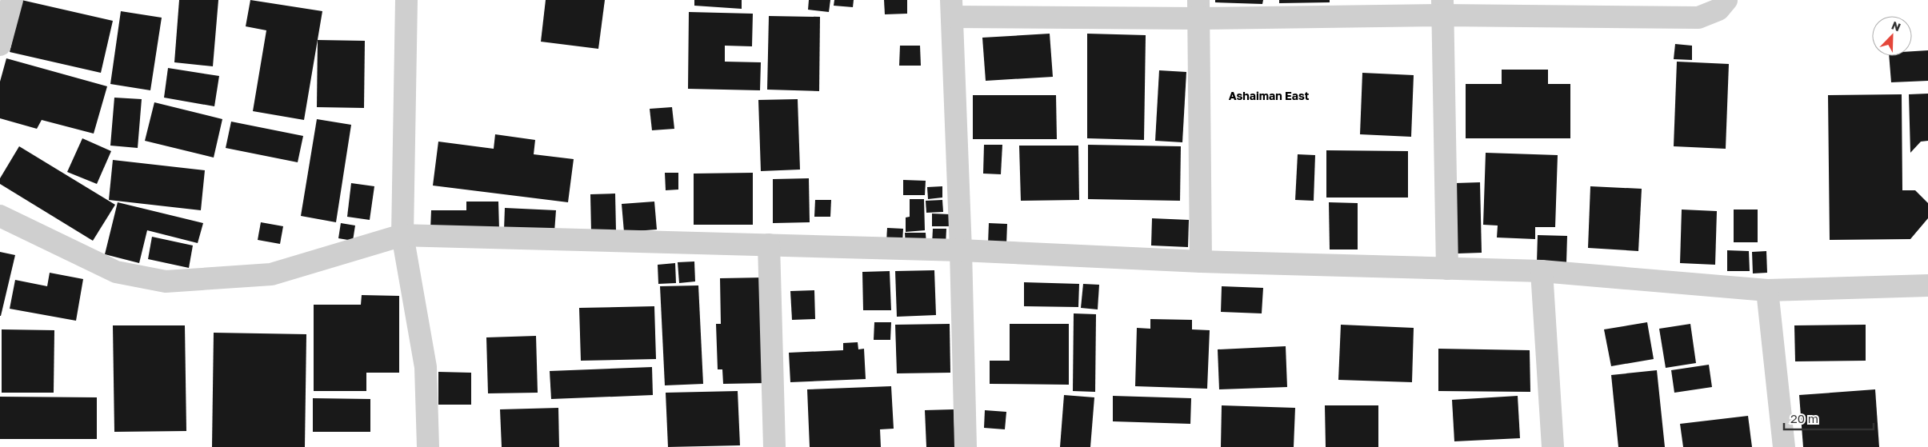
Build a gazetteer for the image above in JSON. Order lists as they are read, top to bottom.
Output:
{
  "districts": ["Ashaiman East"],
  "scale_bar": "20 m",
  "north": "top right"
}
